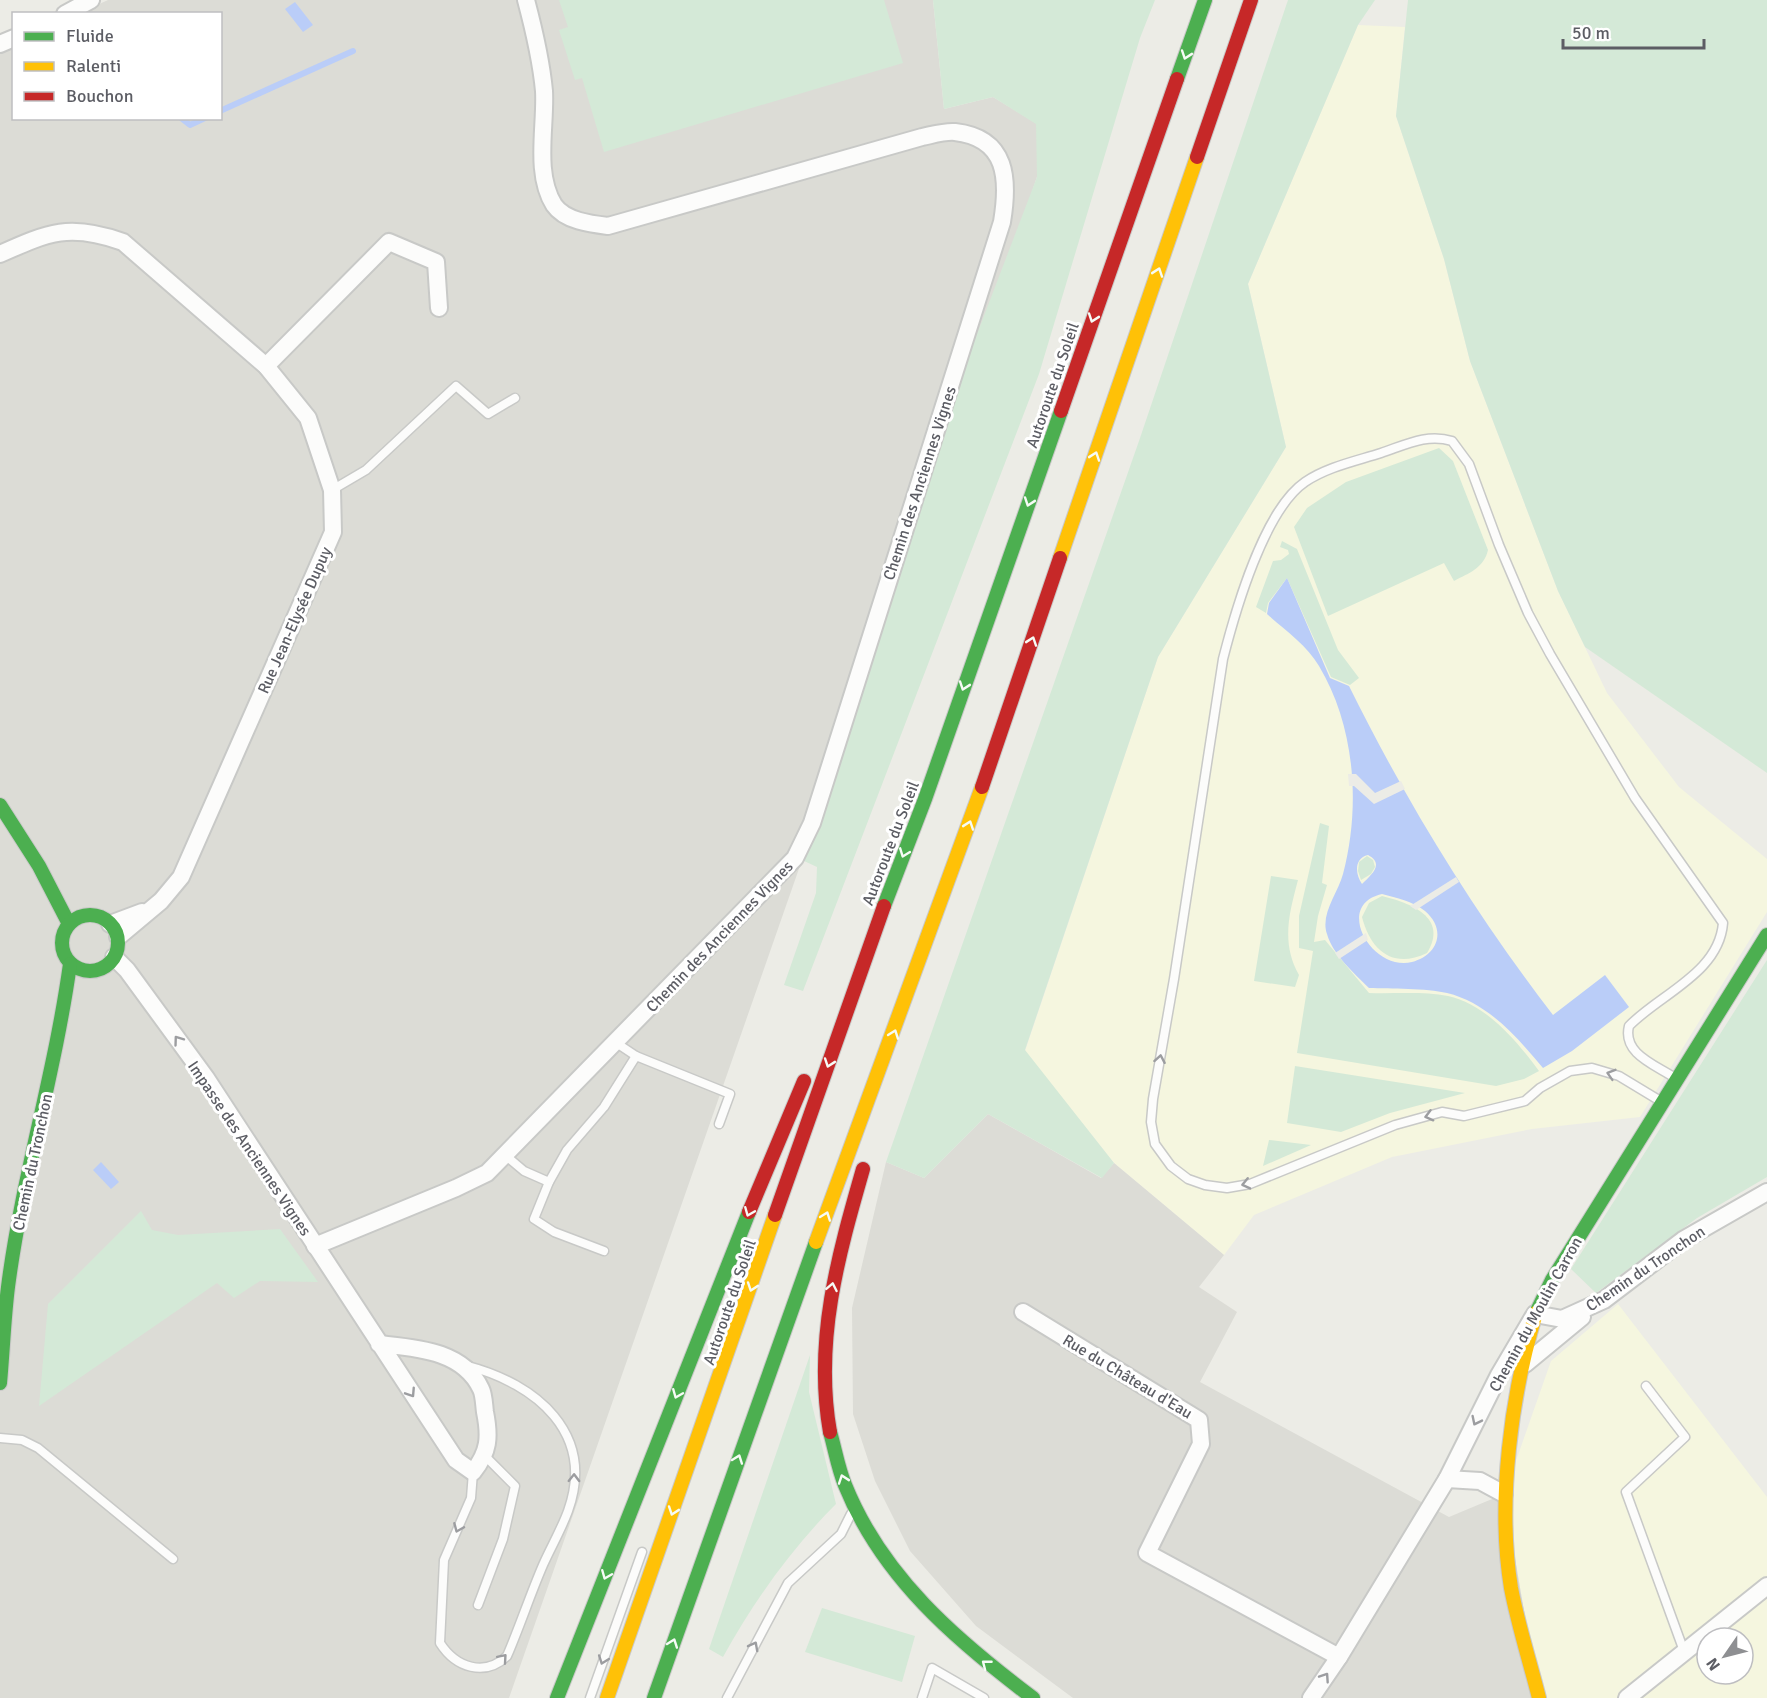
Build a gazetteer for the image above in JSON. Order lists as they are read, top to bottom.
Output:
{
  "streets": {
    "main road": ["Autoroute du Soleil", "Chemin du Tronchon", "Chemin du Moulin Carron"],
    "street": [
      "Chemin des Anciennes Vignes",
      "Rue Jean-Elysée Dupuy",
      "Impasse des Anciennes Vignes",
      "Rue du Château d'Eau"
    ]
  },
  "crossings": [
    ["Chemin des Anciennes Vignes", "Impasse des Anciennes Vignes"],
    ["Rue Jean-Elysée Dupuy", "Impasse des Anciennes Vignes"],
    ["Rue Jean-Elysée Dupuy", "Chemin du Tronchon"],
    ["Impasse des Anciennes Vignes", "Chemin du Tronchon"],
    ["Chemin du Tronchon", "Chemin du Moulin Carron"],
    ["Chemin du Moulin Carron", "Rue du Château d'Eau"]
  ],
  "legend": ["Fluide", "Ralenti", "Bouchon"],
  "scale_bar": "50 m",
  "north": "bottom left"
}
